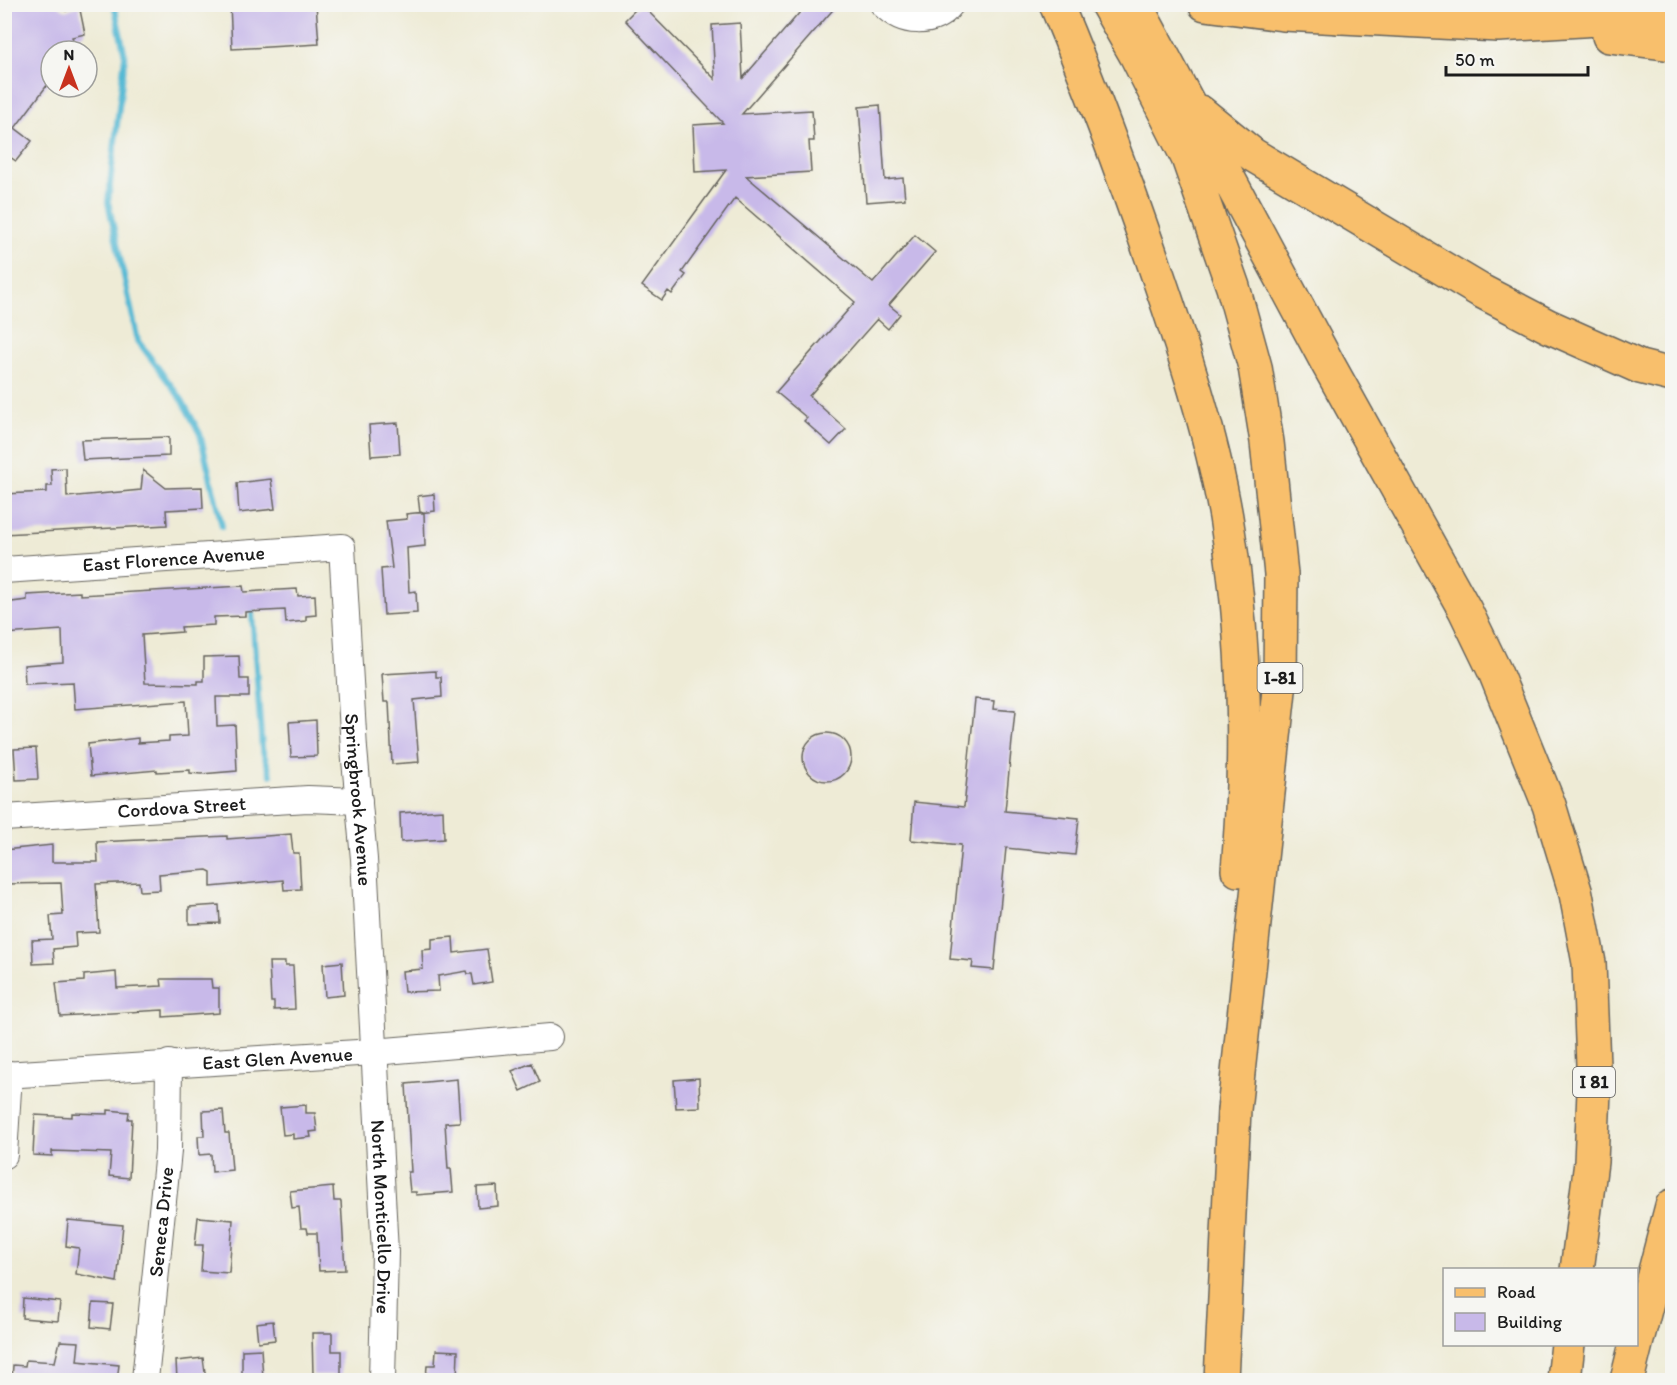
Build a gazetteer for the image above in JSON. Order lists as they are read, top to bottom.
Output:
{
  "streets": {
    "main road": ["I-81", "I 81"],
    "street": [
      "East Florence Avenue",
      "Springbrook Avenue",
      "Cordova Street",
      "East Glen Avenue",
      "North Monticello Drive",
      "Seneca Drive"
    ]
  },
  "crossings": [
    ["East Florence Avenue", "Springbrook Avenue"],
    ["Springbrook Avenue", "Cordova Street"],
    ["Springbrook Avenue", "East Glen Avenue"],
    ["Springbrook Avenue", "North Monticello Drive"],
    ["East Glen Avenue", "North Monticello Drive"],
    ["East Glen Avenue", "Seneca Drive"]
  ],
  "legend": ["Road", "Building"],
  "scale_bar": "50 m",
  "north": "top"
}
